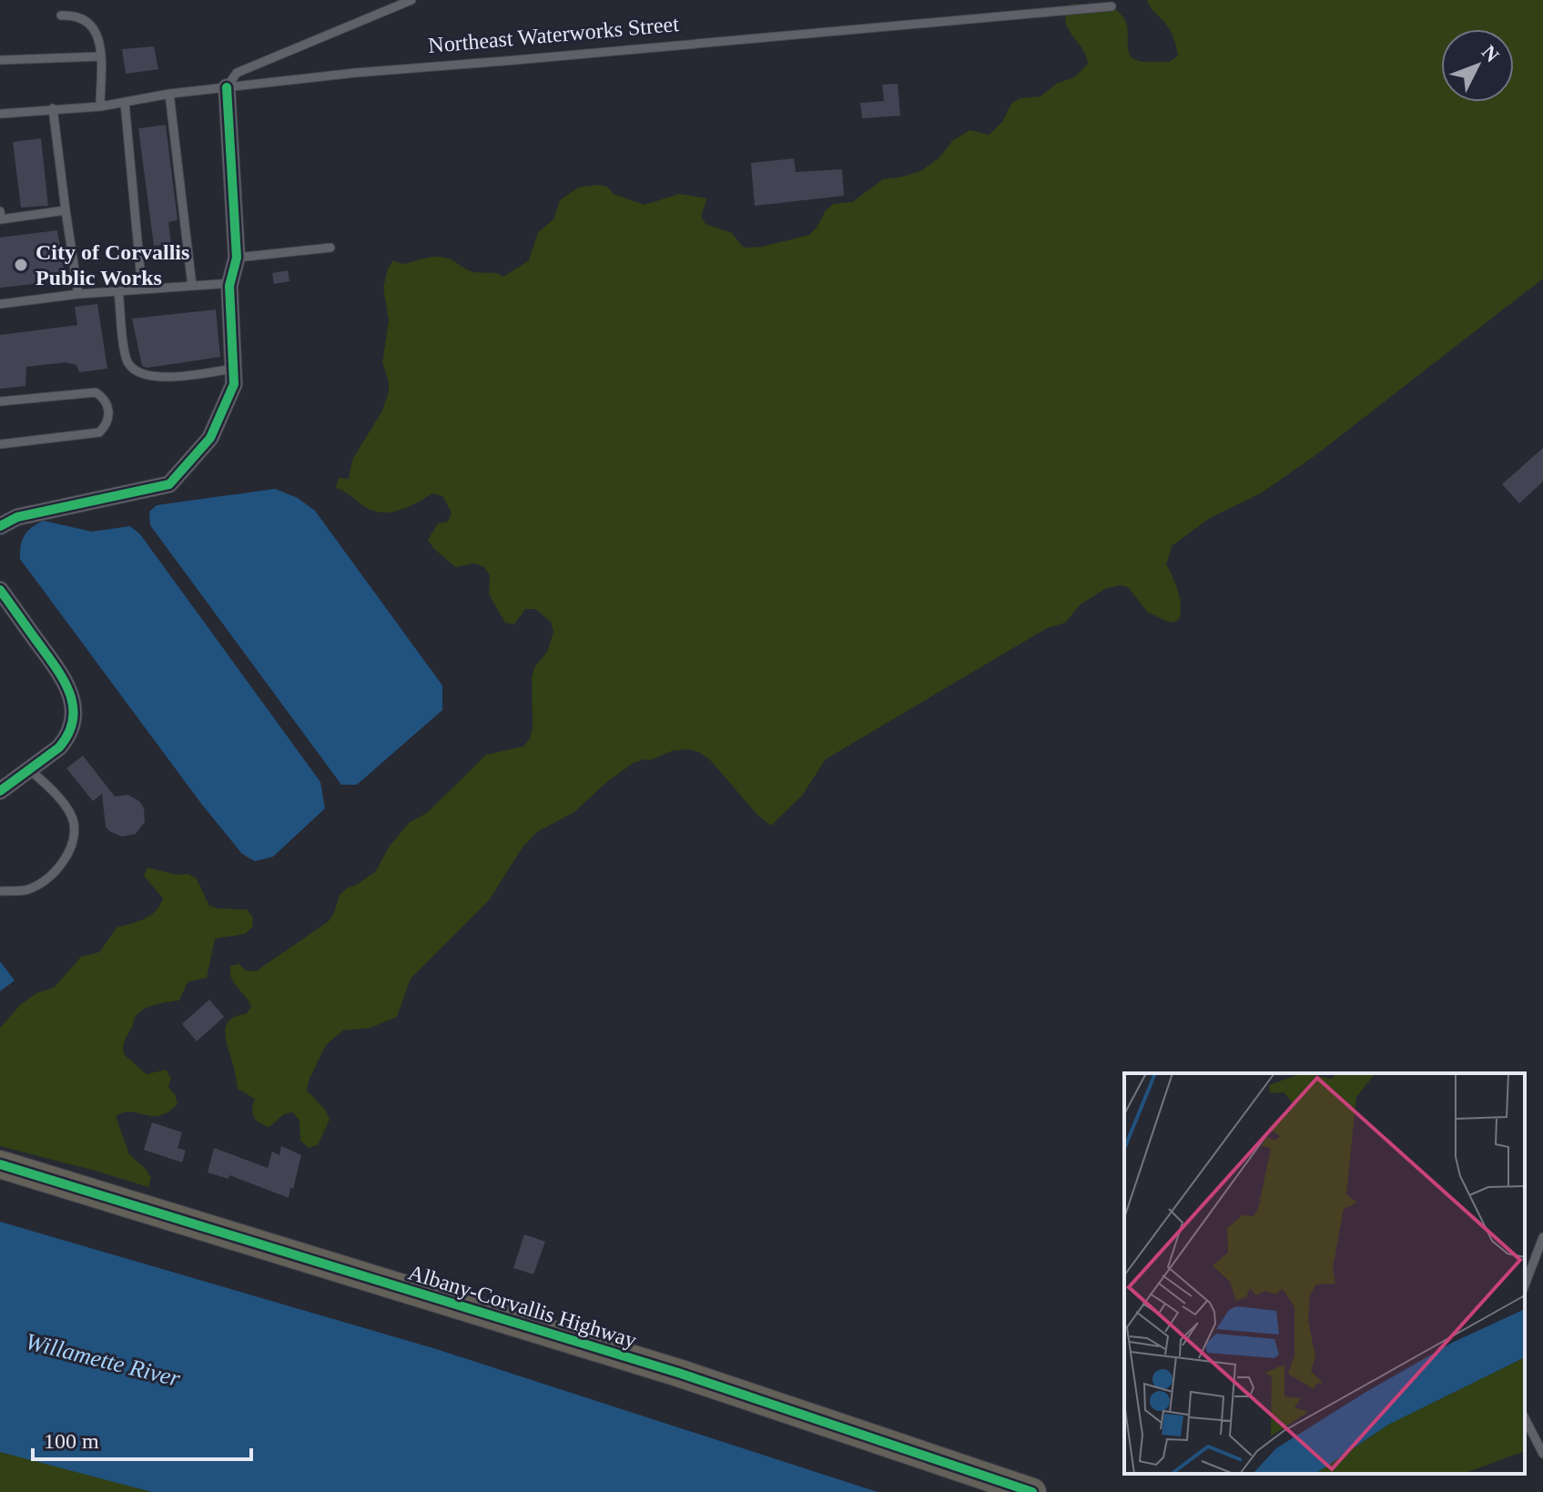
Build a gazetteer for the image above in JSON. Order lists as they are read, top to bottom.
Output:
{
  "streets": {
    "highway": ["Albany-Corvallis Highway"],
    "lane": ["Northeast Waterworks Street"]
  },
  "water": ["Willamette River"],
  "places": ["City of Corvallis Public Works"],
  "scale_bar": "100 m",
  "north": "top right"
}
